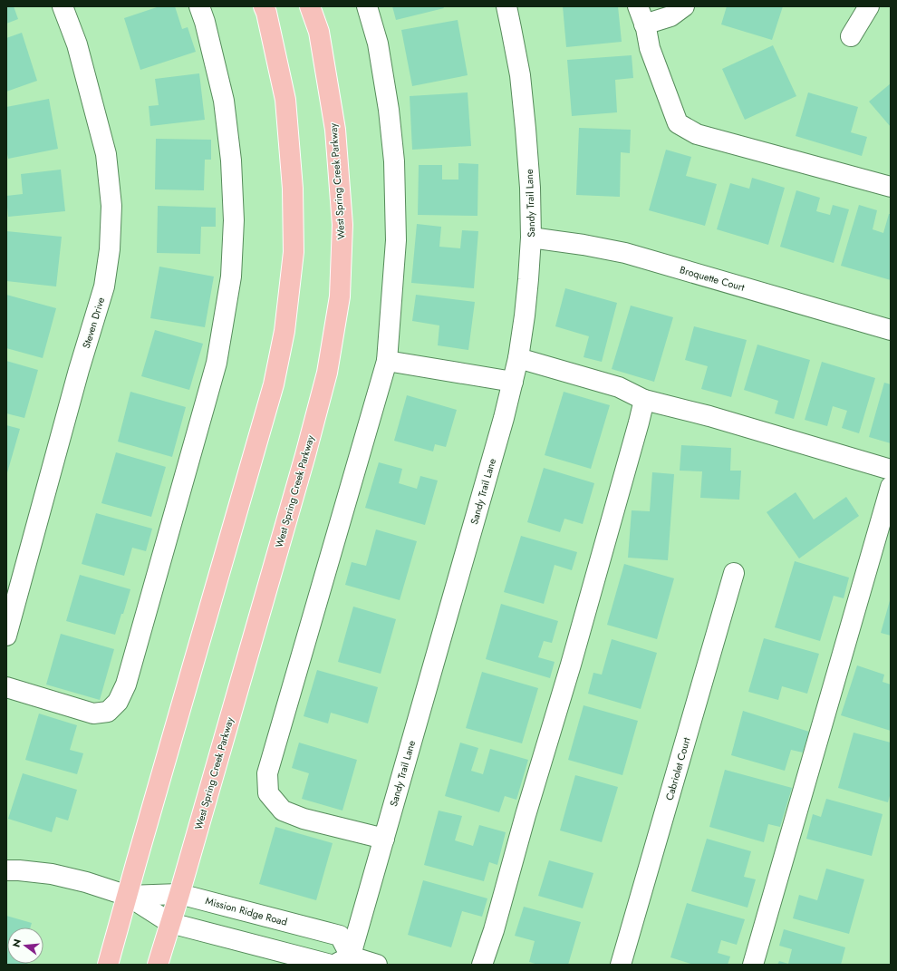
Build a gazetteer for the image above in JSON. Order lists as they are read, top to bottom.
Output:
{
  "streets": {
    "main road": ["West Spring Creek Parkway"],
    "street": [
      "Sandy Trail Lane",
      "Broquette Court",
      "Steven Drive",
      "Cabriolet Court",
      "Mission Ridge Road"
    ]
  },
  "crossings": [
    ["West Spring Creek Parkway", "Mission Ridge Road"],
    ["Sandy Trail Lane", "Broquette Court"],
    ["Sandy Trail Lane", "Mission Ridge Road"]
  ],
  "north": "left"
}
